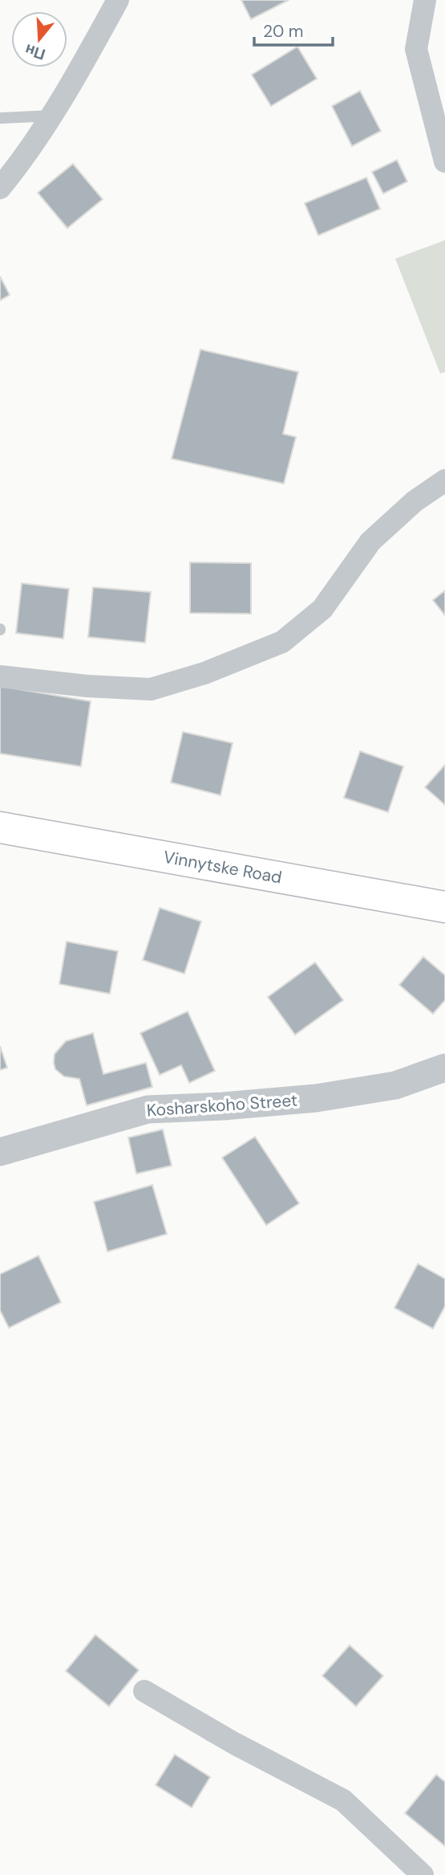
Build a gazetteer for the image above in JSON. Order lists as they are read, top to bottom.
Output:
{
  "streets": {
    "main road": ["Vinnytske Road"],
    "street": ["Kosharskoho Street"]
  },
  "scale_bar": "20 m",
  "north": "bottom"
}
